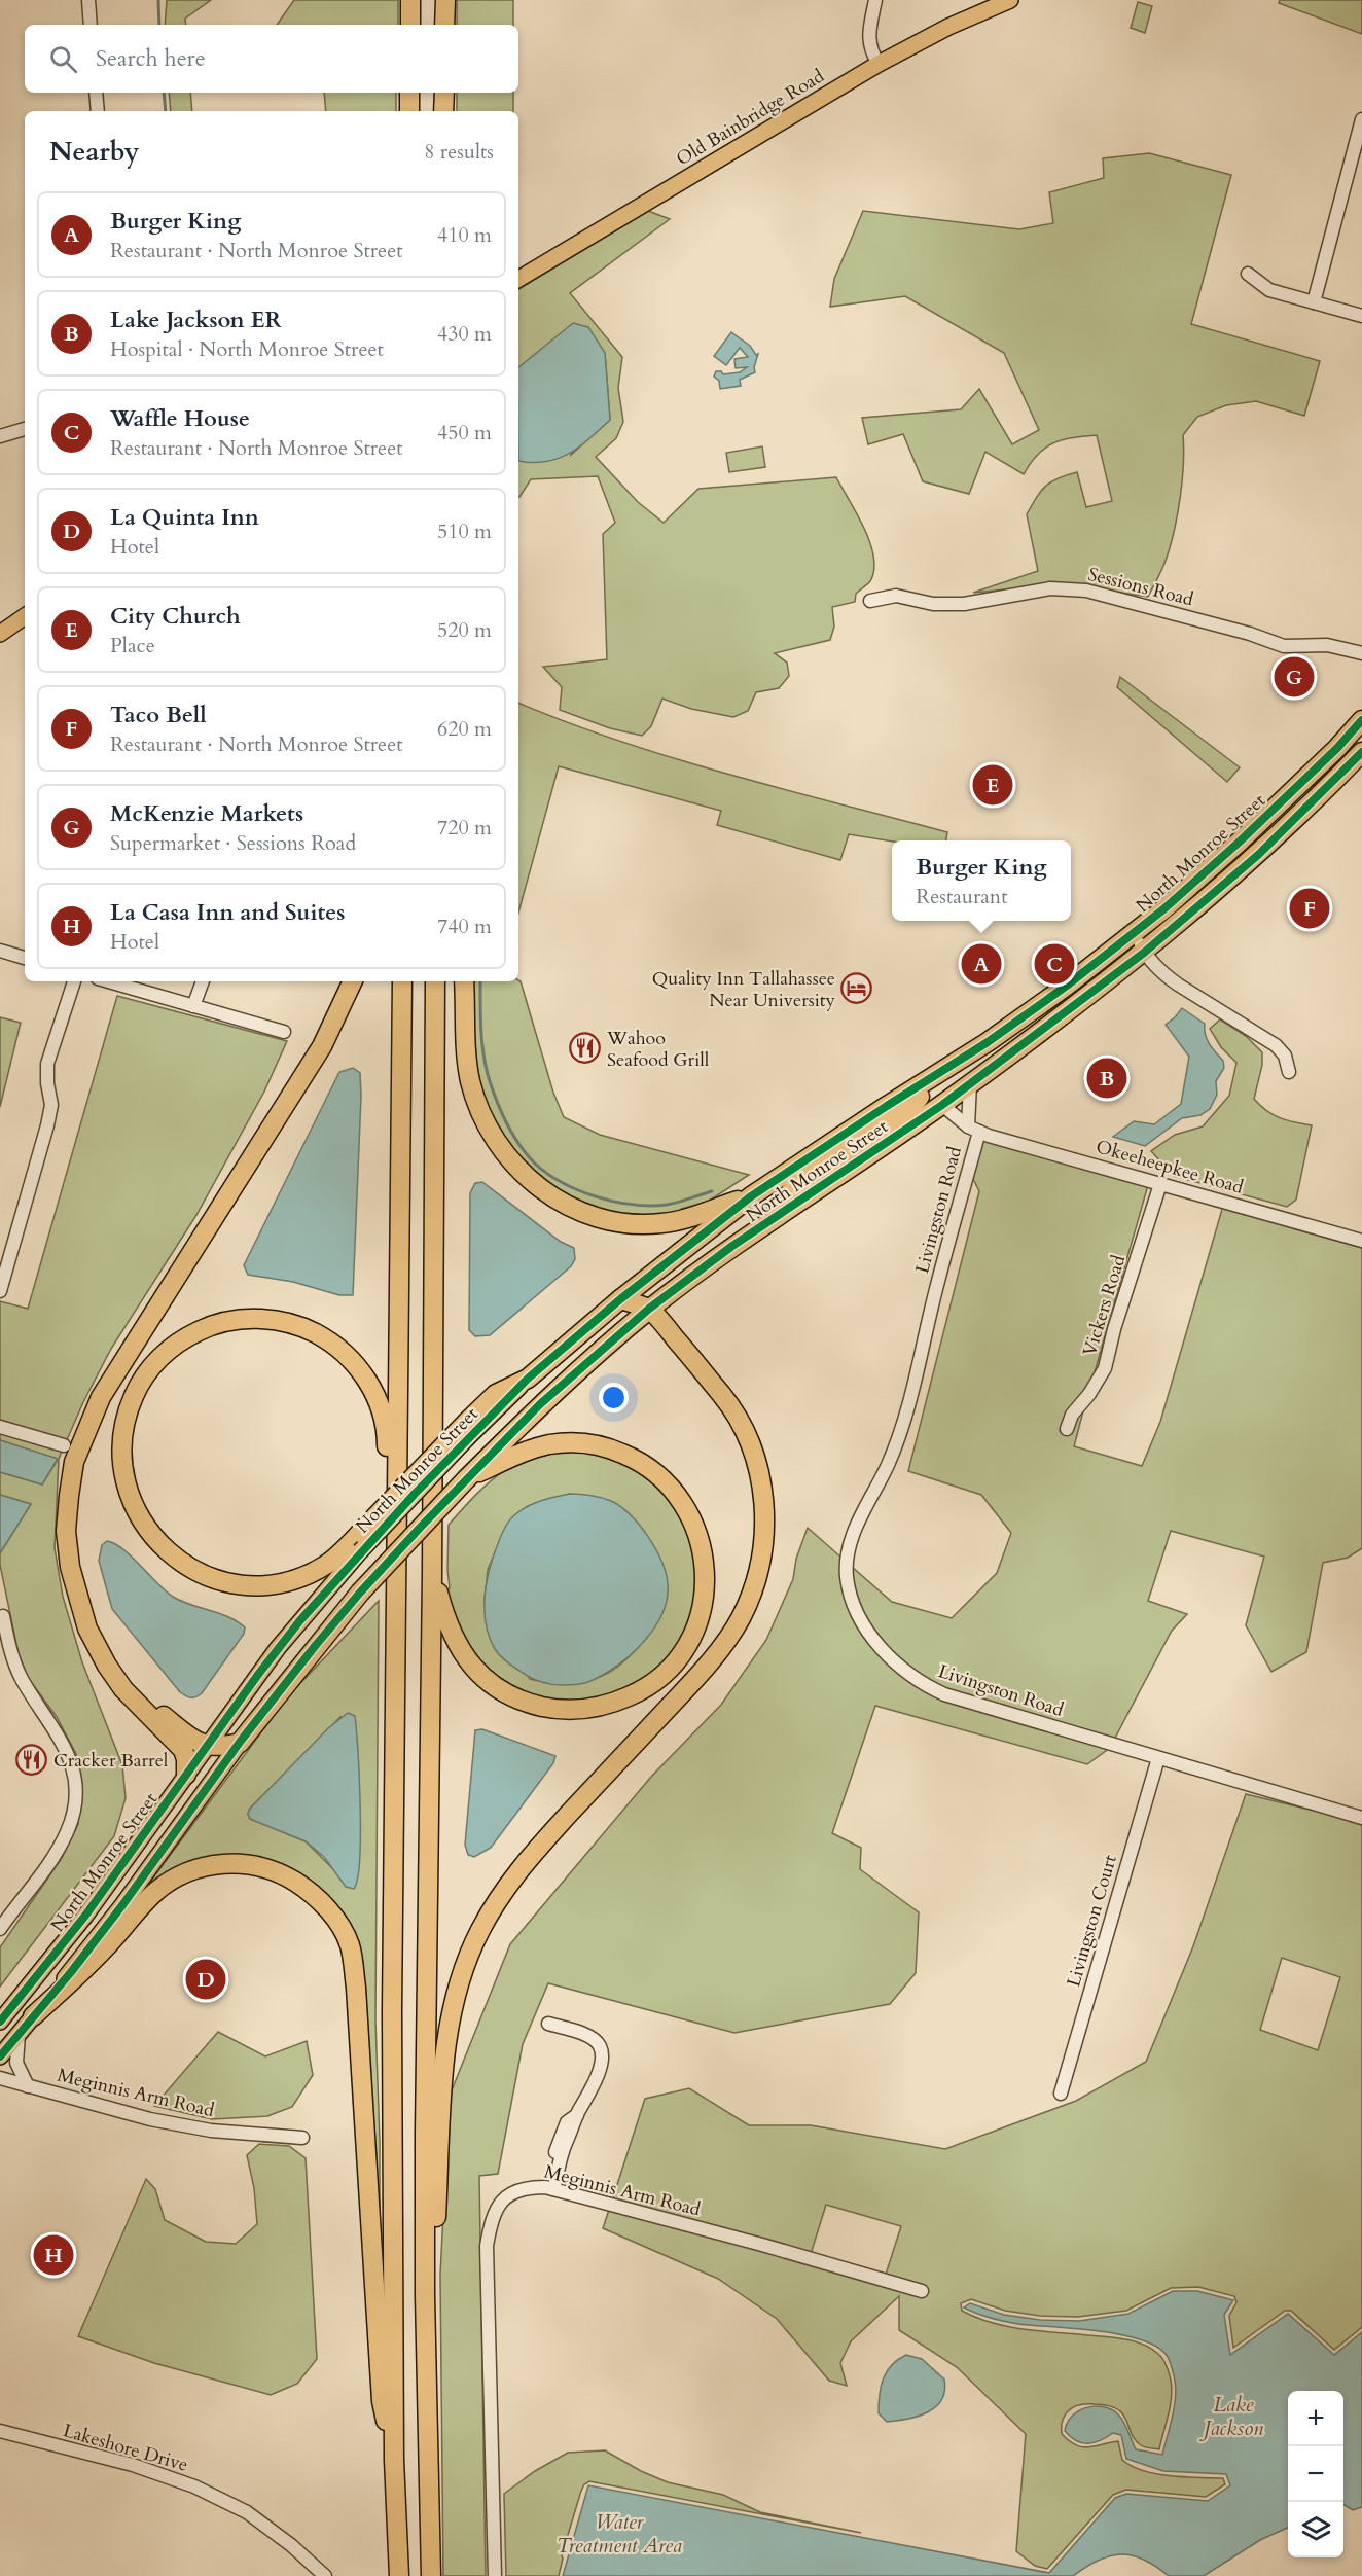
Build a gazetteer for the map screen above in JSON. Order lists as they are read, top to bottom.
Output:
{
  "streets": {
    "highway": ["North Monroe Street"],
    "main road": ["Old Bainbridge Road"],
    "street": [
      "Sessions Road",
      "Okeeheepkee Road",
      "Livingston Road",
      "Vickers Road",
      "Livingston Court",
      "Meginnis Arm Road",
      "Lakeshore Drive"
    ]
  },
  "crossings": [
    ["North Monroe Street", "Okeeheepkee Road"],
    ["Okeeheepkee Road", "Livingston Road"],
    ["Okeeheepkee Road", "Vickers Road"],
    ["Livingston Road", "Livingston Court"]
  ],
  "water": ["Lake Jackson", "Water Treatment Area"],
  "places": {
    "hotel": ["Quality Inn Tallahassee Near University"],
    "restaurant": ["Wahoo Seafood Grill", "Cracker Barrel"]
  },
  "page": {
    "search": "Search here",
    "heading": ["Nearby", "8 results"],
    "list": [
      {
        "mark": "A",
        "name": "Burger King",
        "note": "Restaurant · North Monroe Street",
        "value": "410 m"
      },
      {
        "mark": "B",
        "name": "Lake Jackson ER",
        "note": "Hospital · North Monroe Street",
        "value": "430 m"
      },
      {
        "mark": "C",
        "name": "Waffle House",
        "note": "Restaurant · North Monroe Street",
        "value": "450 m"
      },
      {
        "mark": "D",
        "name": "La Quinta Inn",
        "note": "Hotel",
        "value": "510 m"
      },
      {
        "mark": "E",
        "name": "City Church",
        "note": "Place",
        "value": "520 m"
      },
      {
        "mark": "F",
        "name": "Taco Bell",
        "note": "Restaurant · North Monroe Street",
        "value": "620 m"
      },
      {
        "mark": "G",
        "name": "McKenzie Markets",
        "note": "Supermarket · Sessions Road",
        "value": "720 m"
      },
      {
        "mark": "H",
        "name": "La Casa Inn and Suites",
        "note": "Hotel",
        "value": "740 m"
      }
    ],
    "pins": [
      "G",
      "E",
      "F",
      "A",
      "C",
      "B",
      "D",
      "H"
    ],
    "popup": ["Burger King", "Restaurant"],
    "map_buttons": ["+", "−"]
  }
}
